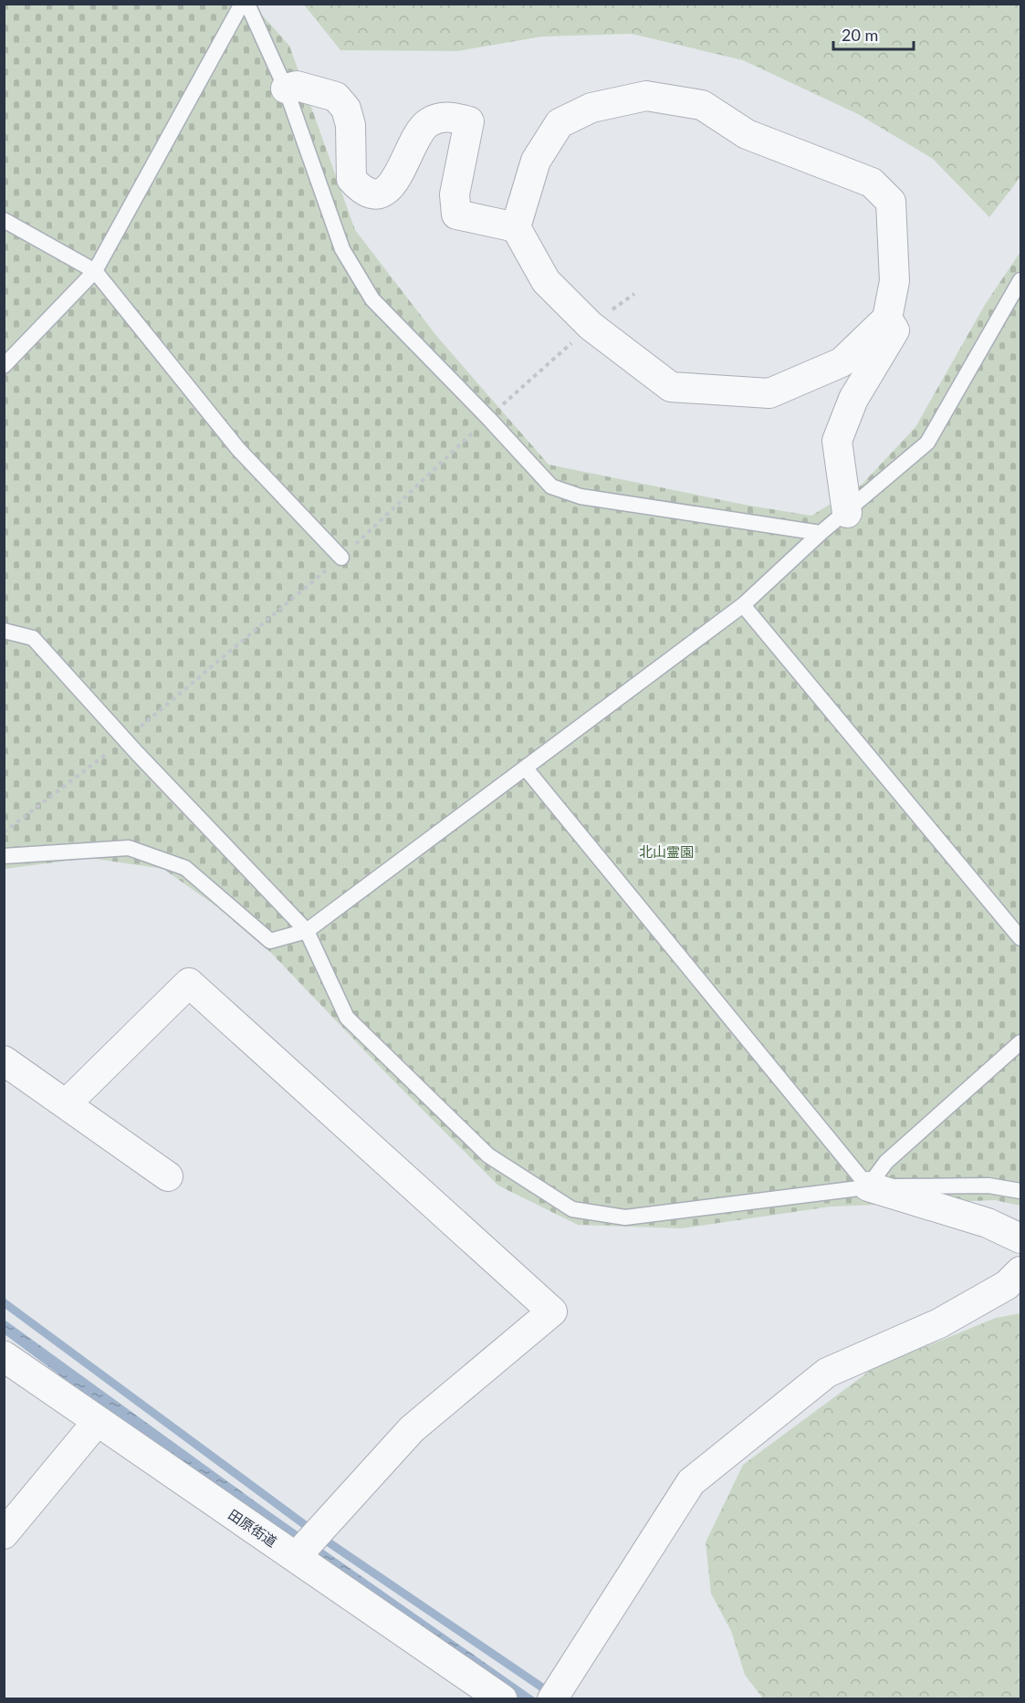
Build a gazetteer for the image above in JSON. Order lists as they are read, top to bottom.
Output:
{
  "streets": {
    "street": ["田原街道"]
  },
  "parks": ["北山霊園"],
  "scale_bar": "20 m"
}
